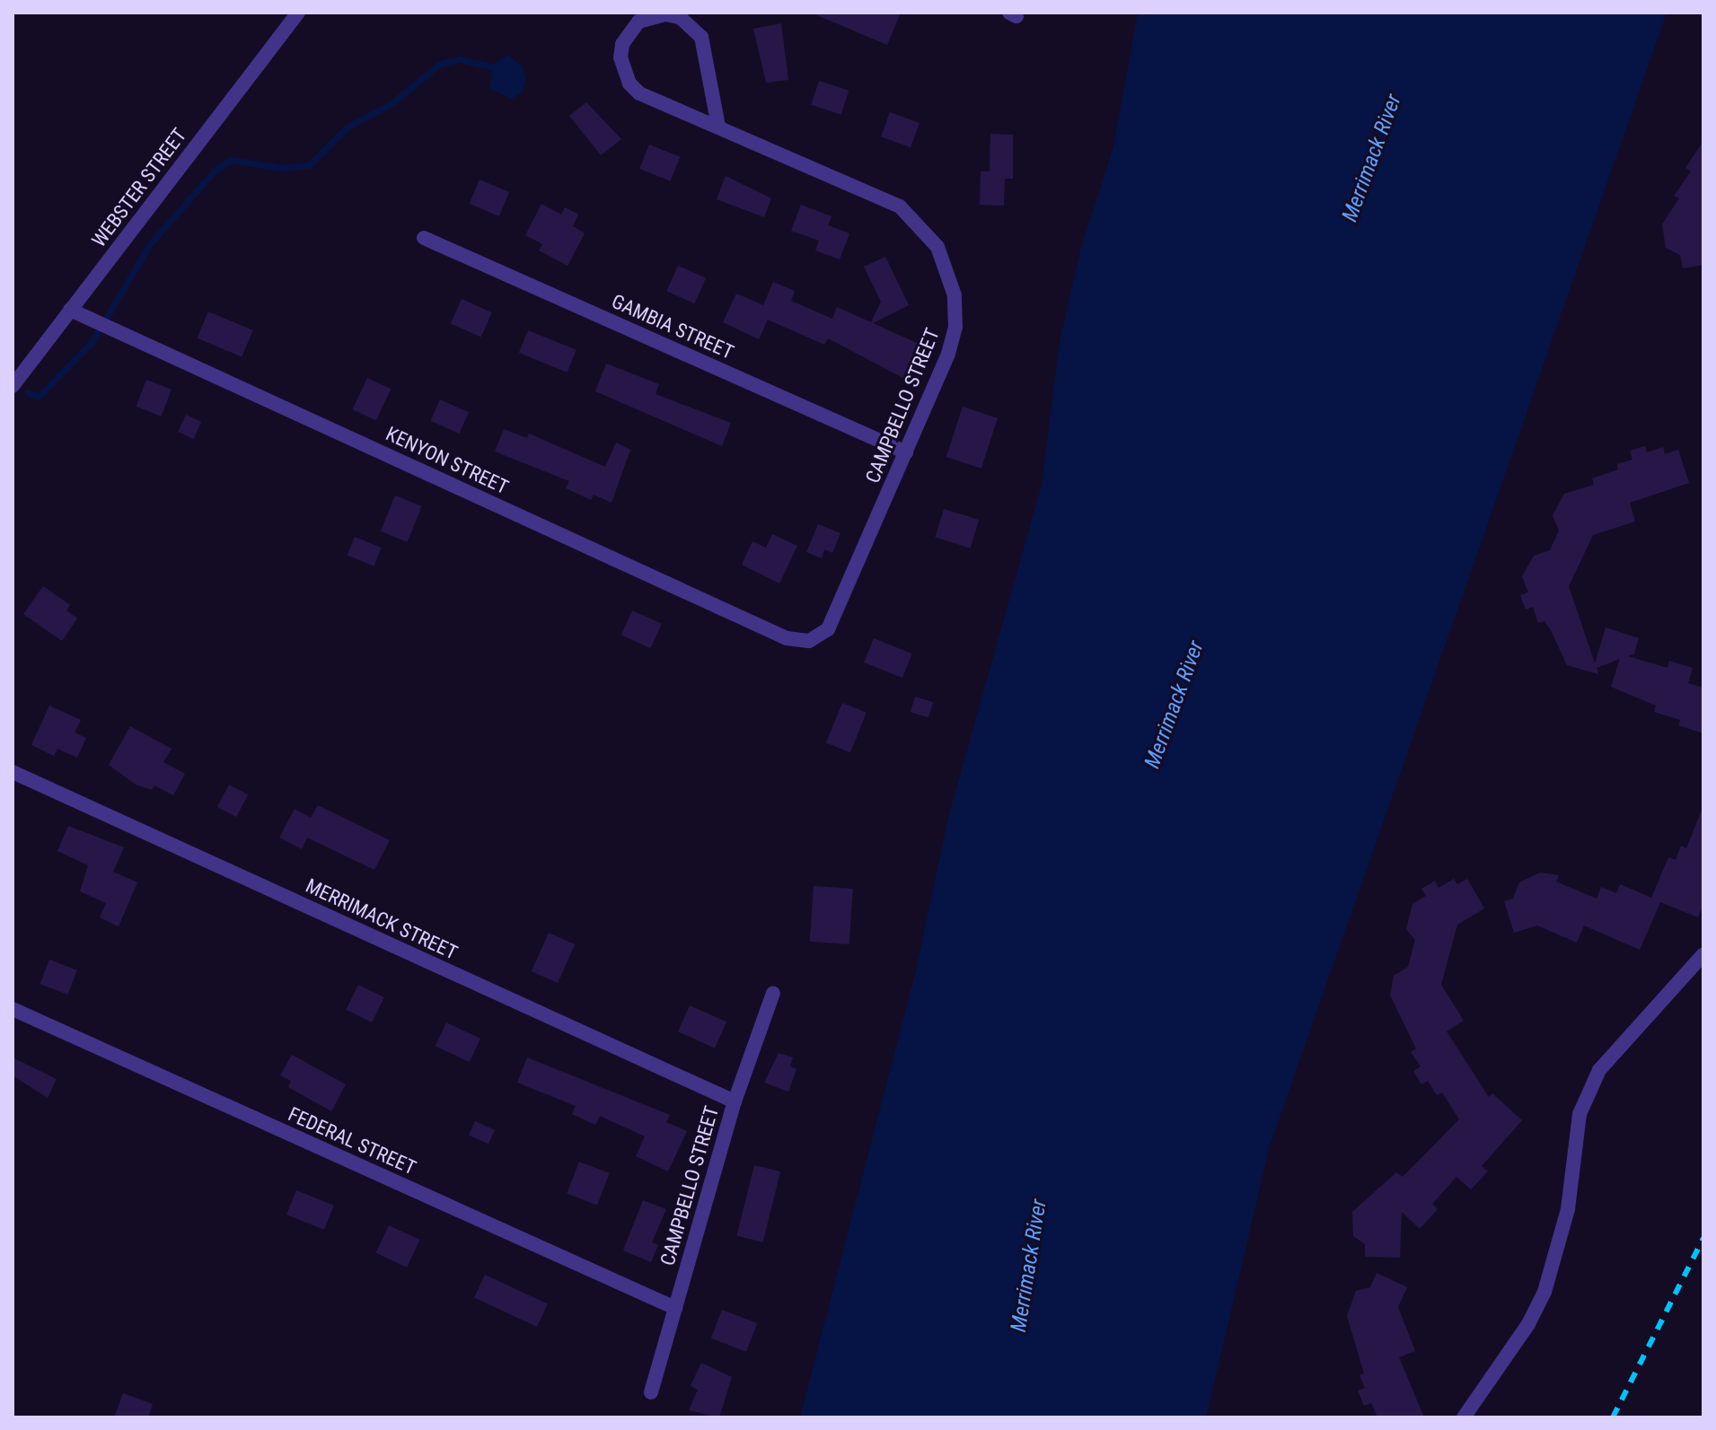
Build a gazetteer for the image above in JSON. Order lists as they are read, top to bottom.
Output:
{
  "streets": {
    "street": [
      "WEBSTER STREET",
      "GAMBIA STREET",
      "CAMPBELLO STREET",
      "KENYON STREET",
      "MERRIMACK STREET",
      "FEDERAL STREET"
    ]
  },
  "crossings": [
    ["WEBSTER STREET", "KENYON STREET"],
    ["GAMBIA STREET", "CAMPBELLO STREET"],
    ["CAMPBELLO STREET", "KENYON STREET"],
    ["CAMPBELLO STREET", "MERRIMACK STREET"],
    ["CAMPBELLO STREET", "FEDERAL STREET"]
  ],
  "water": ["Merrimack River"]
}
